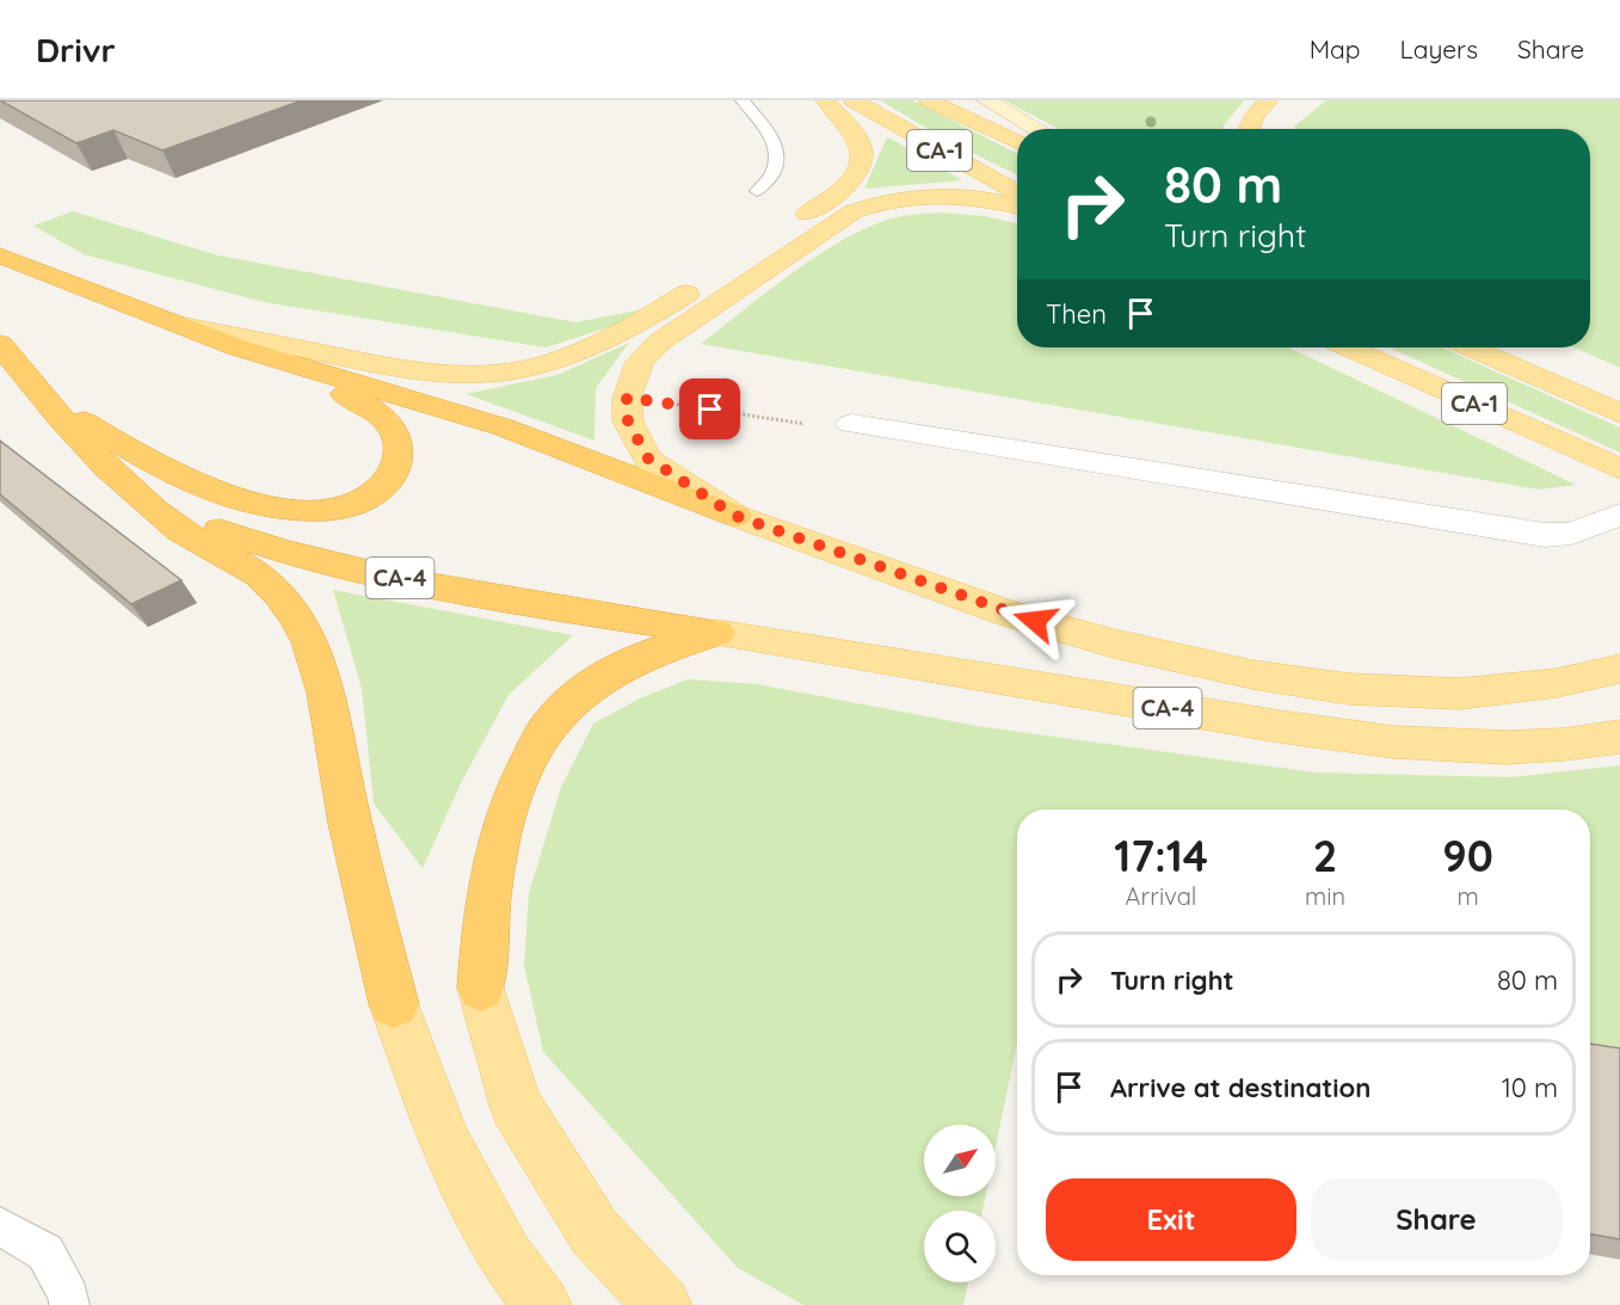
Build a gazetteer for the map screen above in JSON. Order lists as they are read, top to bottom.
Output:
{
  "streets": {
    "highway": ["CA-4"],
    "main road": ["CA-1"]
  },
  "north": "top right",
  "page": {
    "header": "Drivr",
    "nav": ["Map", "Layers", "Share"],
    "turn": ["80 m", "Turn right"],
    "then": "Then",
    "eta": [
      "17:14",
      "Arrival",
      "2",
      "min",
      "90",
      "m"
    ],
    "list": [
      {
        "name": "Turn right",
        "value": "80 m"
      },
      {
        "name": "Arrive at destination",
        "value": "10 m"
      }
    ],
    "buttons": ["Exit", "Share"]
  }
}
